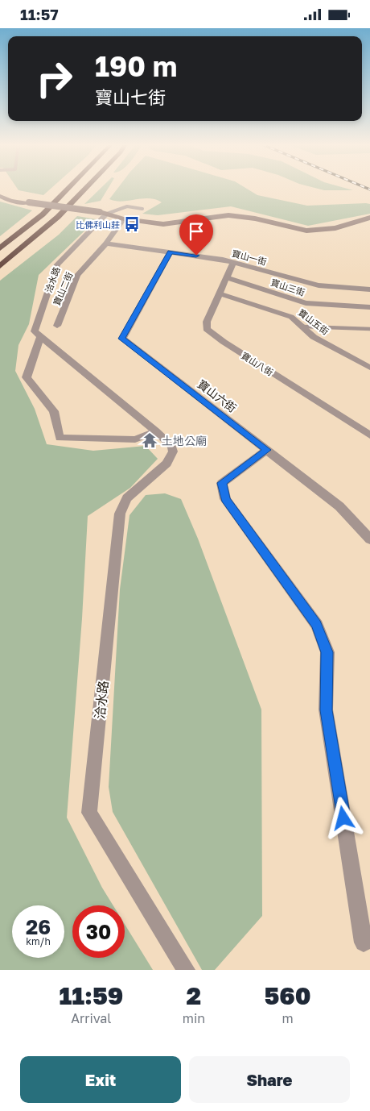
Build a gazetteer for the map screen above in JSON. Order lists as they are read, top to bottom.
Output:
{
  "streets": {
    "street": [
      "寶山一街",
      "洽水路",
      "寶山三街",
      "寶山二街",
      "寶山五街",
      "寶山八街",
      "寶山六街"
    ]
  },
  "crossings": [
    ["寶山一街", "寶山二街"],
    ["寶山一街", "寶山八街"],
    ["寶山一街", "寶山六街"],
    ["寶山三街", "寶山八街"],
    ["寶山五街", "寶山八街"]
  ],
  "places": {
    "bus stop": ["比佛利山莊"],
    "temple": ["土地公廟"]
  },
  "page": {
    "status": "11:57",
    "turn": ["190 m", "寶山七街"],
    "speed": "26 km/h",
    "limit": "30",
    "eta": [
      "11:59",
      "Arrival",
      "2",
      "min",
      "560",
      "m"
    ],
    "buttons": ["Exit", "Share"]
  }
}
